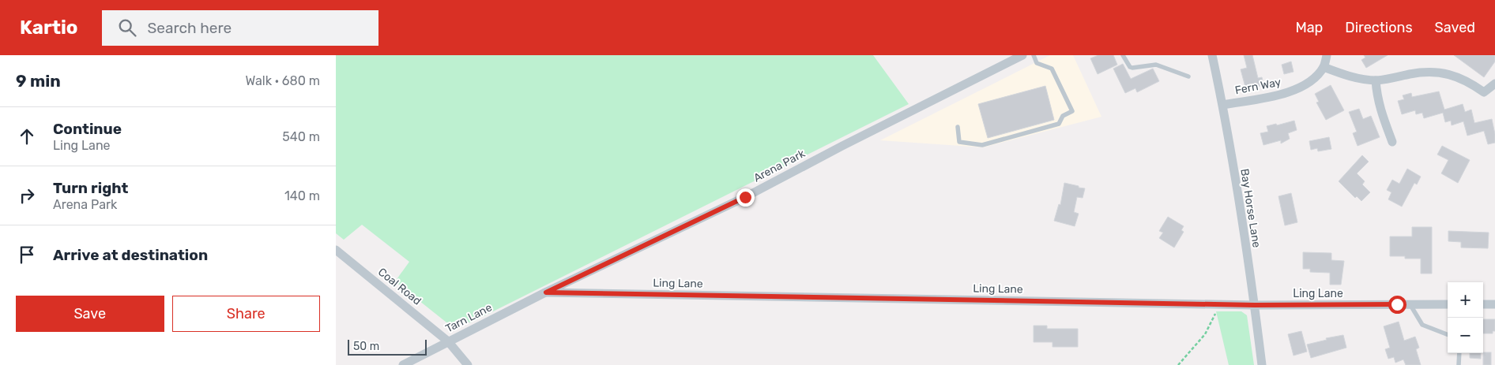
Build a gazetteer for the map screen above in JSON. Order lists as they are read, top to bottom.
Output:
{
  "streets": {
    "street": [
      "Fern Way",
      "Arena Park",
      "Bay Horse Lane",
      "Ling Lane",
      "Coal Road",
      "Tarn Lane"
    ]
  },
  "crossings": [
    ["Fern Way", "Bay Horse Lane"],
    ["Arena Park", "Ling Lane"],
    ["Arena Park", "Tarn Lane"],
    ["Bay Horse Lane", "Ling Lane"],
    ["Ling Lane", "Tarn Lane"],
    ["Coal Road", "Tarn Lane"]
  ],
  "scale_bar": "50 m",
  "page": {
    "header": "Kartio",
    "search": "Search here",
    "nav": ["Map", "Directions", "Saved"],
    "heading": ["9 min", "Walk · 680 m"],
    "list": [
      ["Continue", "Ling Lane", "540 m"],
      ["Turn right", "Arena Park", "140 m"],
      "Arrive at destination"
    ],
    "map_buttons": ["+", "−"],
    "buttons": ["Save", "Share"],
    "scale": "50 m"
  }
}
